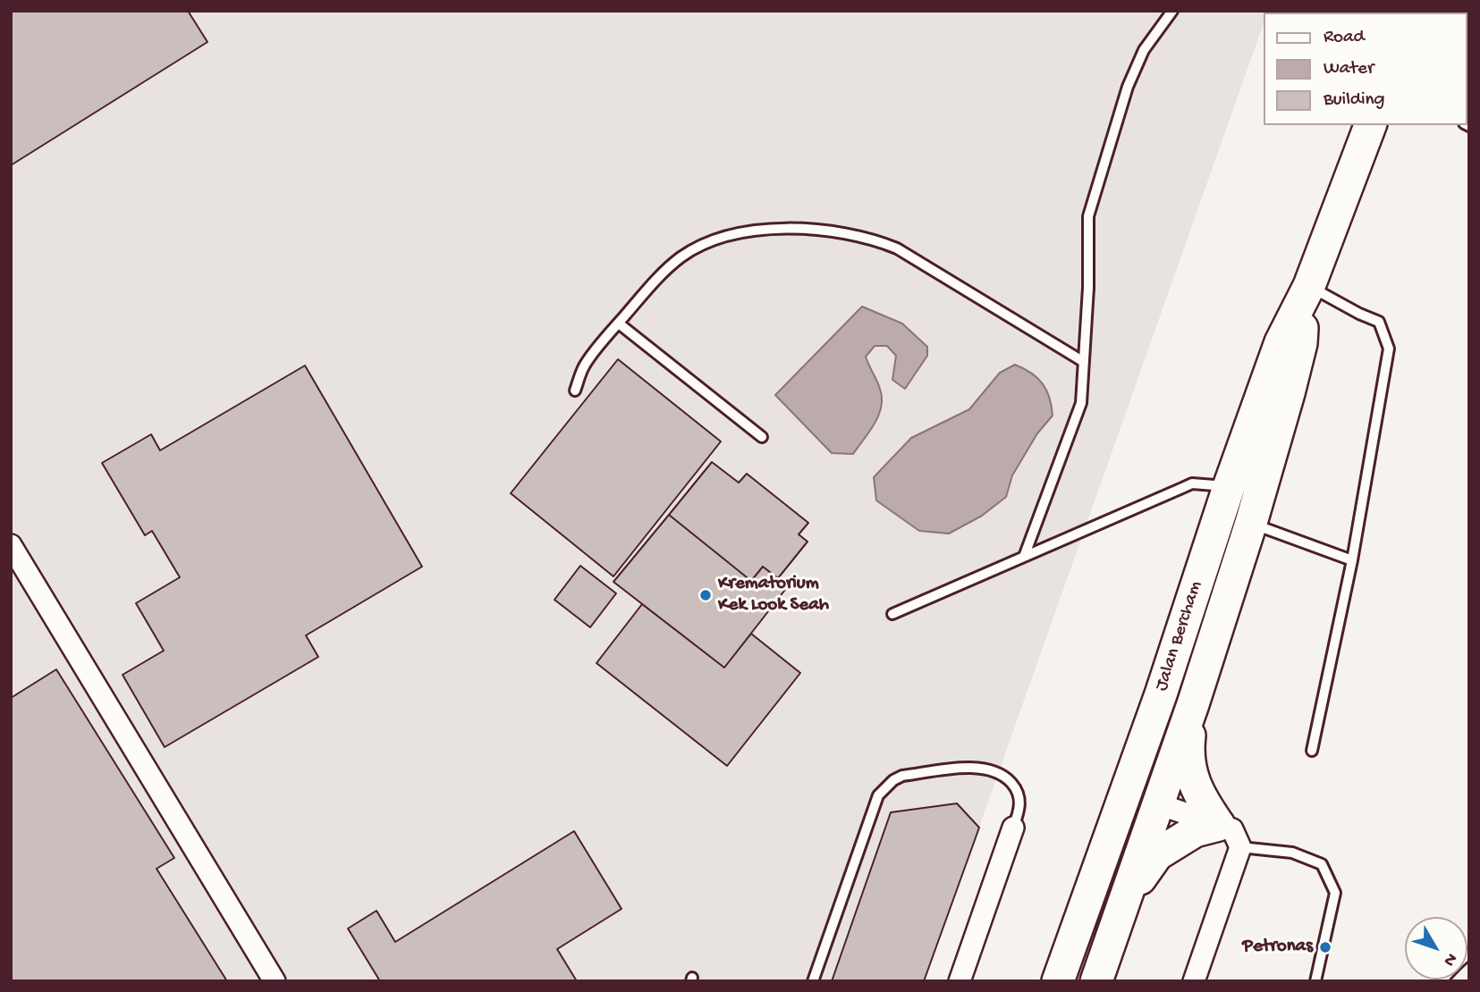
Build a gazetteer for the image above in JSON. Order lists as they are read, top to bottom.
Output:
{
  "streets": {
    "main road": ["Jalan Bercham"]
  },
  "places": ["Krematorium Kek Look Seah", "Petronas"],
  "legend": ["Road", "Water", "Building"],
  "north": "bottom right"
}
